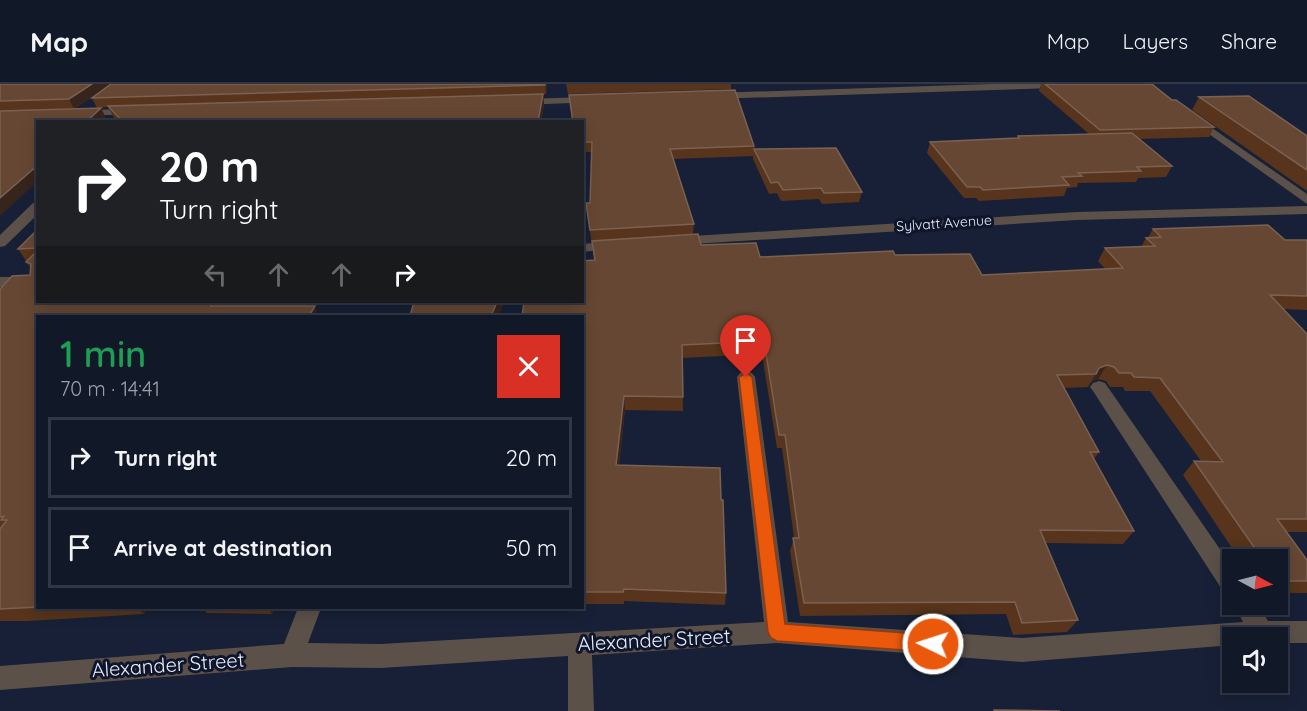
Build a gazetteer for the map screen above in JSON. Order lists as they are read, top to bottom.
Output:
{
  "streets": {
    "street": ["Sylvatt Avenue", "Alexander Street"]
  },
  "north": "right",
  "page": {
    "header": "Map",
    "nav": ["Map", "Layers", "Share"],
    "turn": ["20 m", "Turn right"],
    "heading": ["1 min", "70 m · 14:41"],
    "list": [
      {
        "name": "Turn right",
        "value": "20 m"
      },
      {
        "name": "Arrive at destination",
        "value": "50 m"
      }
    ]
  }
}
